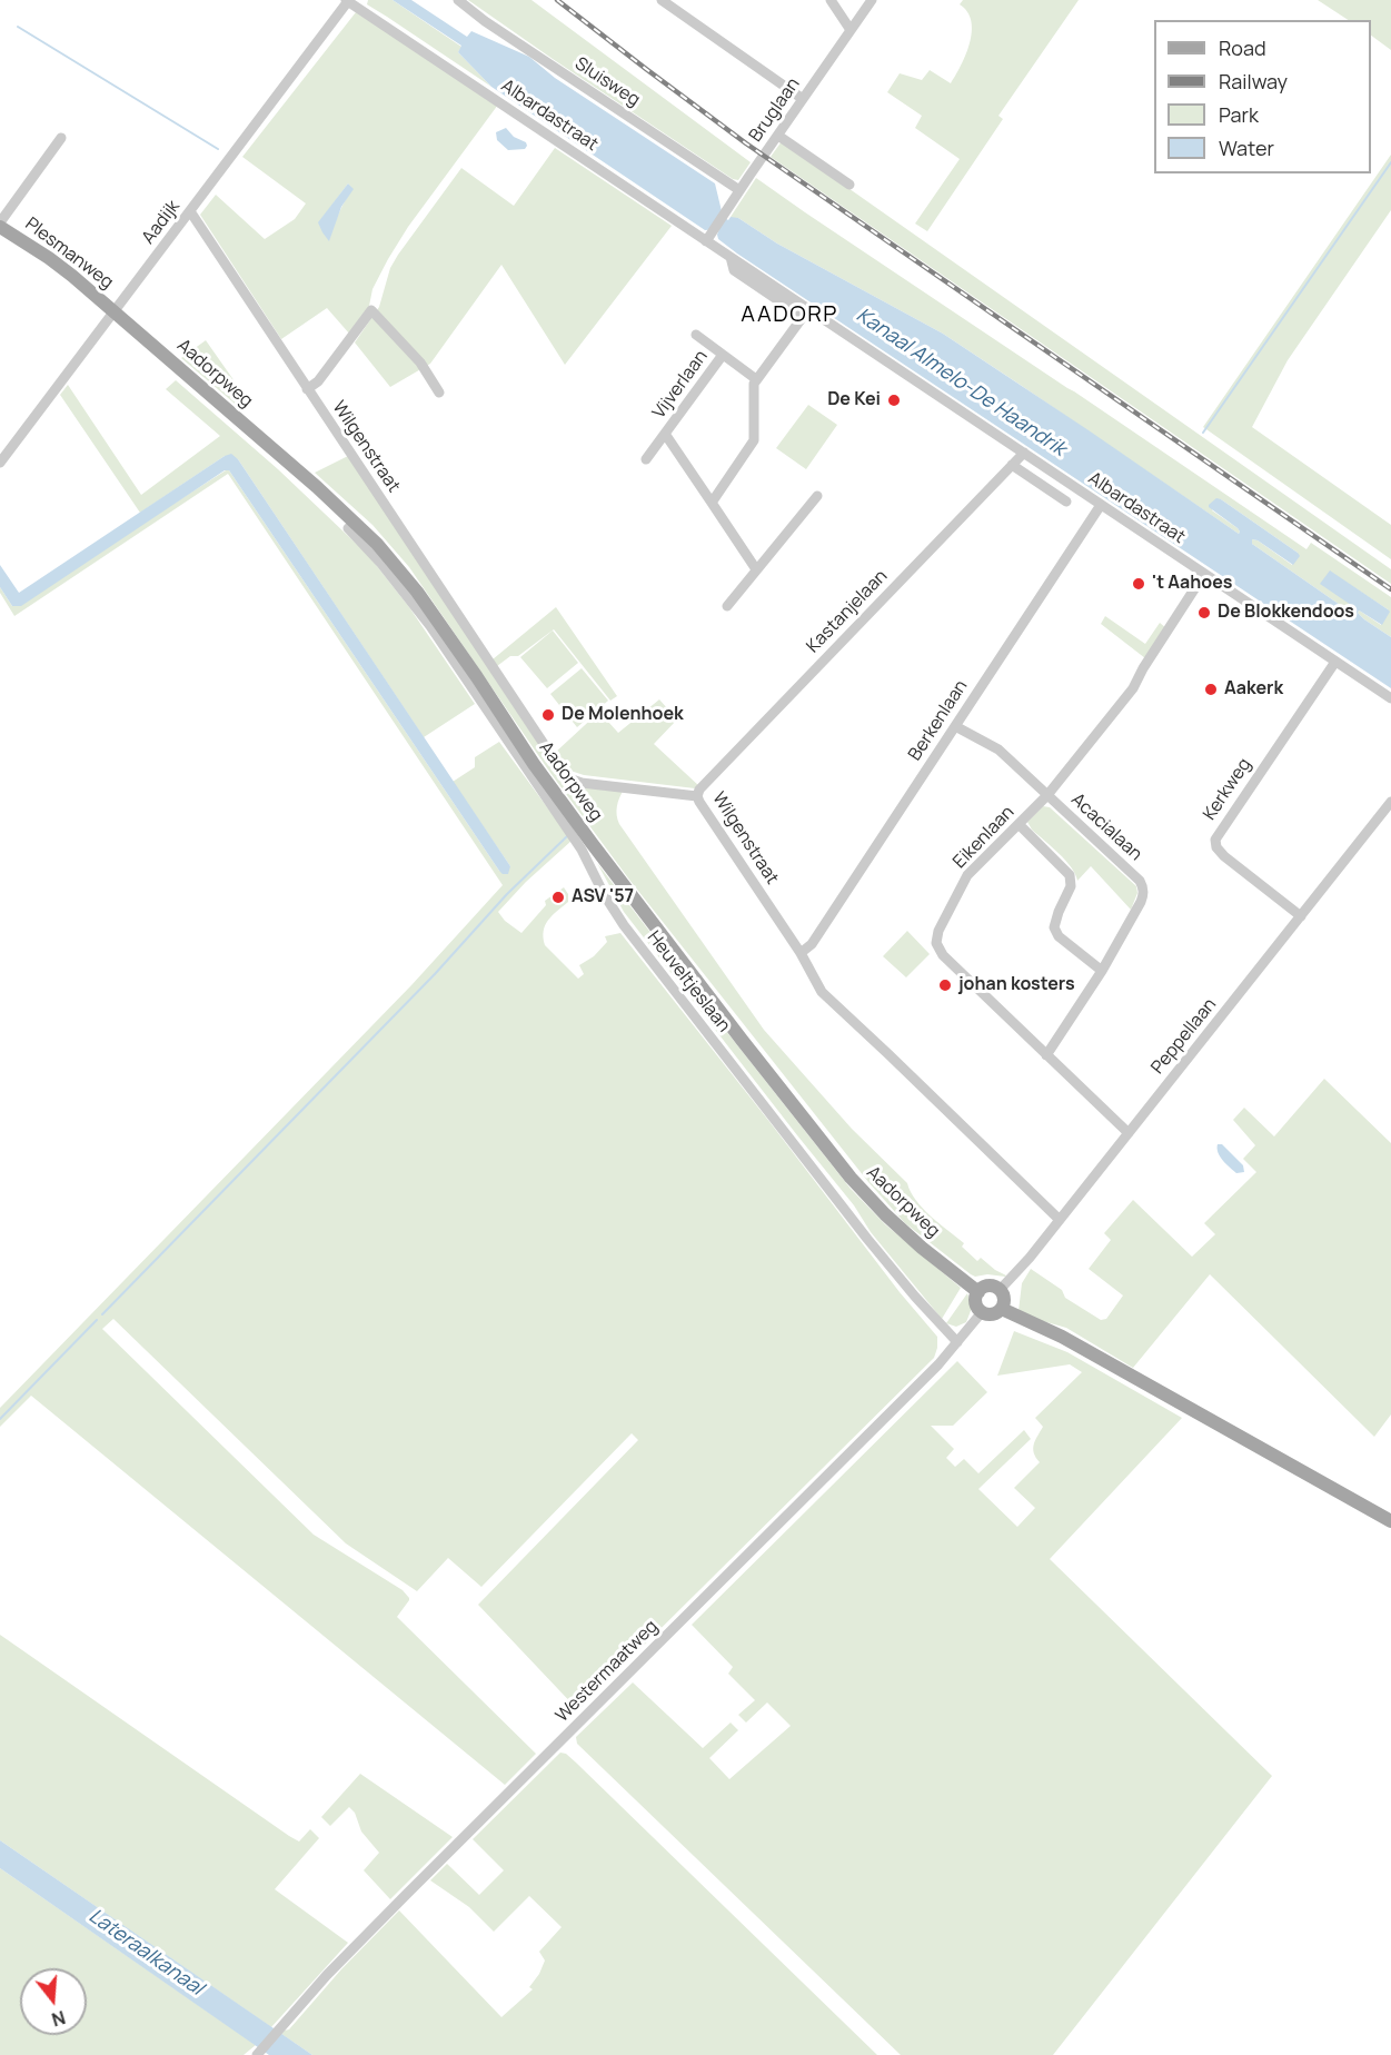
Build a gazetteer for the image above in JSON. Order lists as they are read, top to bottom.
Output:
{
  "streets": {
    "main road": ["Plesmanweg", "Aadorpweg"],
    "street": [
      "Sluisweg",
      "Bruglaan",
      "Albardastraat",
      "Aadijk",
      "Vijverlaan",
      "Wilgenstraat",
      "Kastanjelaan",
      "Berkenlaan",
      "Kerkweg",
      "Acacialaan",
      "Eikenlaan",
      "Heuveltjeslaan",
      "Peppellaan",
      "Westermaatweg"
    ]
  },
  "crossings": [
    ["Sluisweg", "Bruglaan"],
    ["Bruglaan", "Albardastraat"],
    ["Albardastraat", "Aadijk"],
    ["Albardastraat", "Kastanjelaan"],
    ["Albardastraat", "Berkenlaan"],
    ["Albardastraat", "Kerkweg"],
    ["Albardastraat", "Eikenlaan"],
    ["Aadijk", "Plesmanweg"],
    ["Aadijk", "Aadorpweg"],
    ["Aadijk", "Wilgenstraat"],
    ["Plesmanweg", "Aadorpweg"],
    ["Aadorpweg", "Peppellaan"],
    ["Aadorpweg", "Westermaatweg"],
    ["Wilgenstraat", "Kastanjelaan"],
    ["Wilgenstraat", "Berkenlaan"],
    ["Wilgenstraat", "Peppellaan"],
    ["Berkenlaan", "Acacialaan"],
    ["Kerkweg", "Peppellaan"],
    ["Acacialaan", "Eikenlaan"],
    ["Eikenlaan", "Peppellaan"],
    ["Heuveltjeslaan", "Westermaatweg"],
    ["Peppellaan", "Westermaatweg"]
  ],
  "districts": ["AADORP"],
  "water": ["Kanaal Almelo-De Haandrik", "Lateraalkanaal"],
  "places": [
    "De Kei",
    "'t Aahoes",
    "De Blokkendoos",
    "Aakerk",
    "De Molenhoek",
    "ASV '57",
    "johan kosters"
  ],
  "legend": [
    "Road",
    "Railway",
    "Park",
    "Water"
  ],
  "north": "bottom"
}
